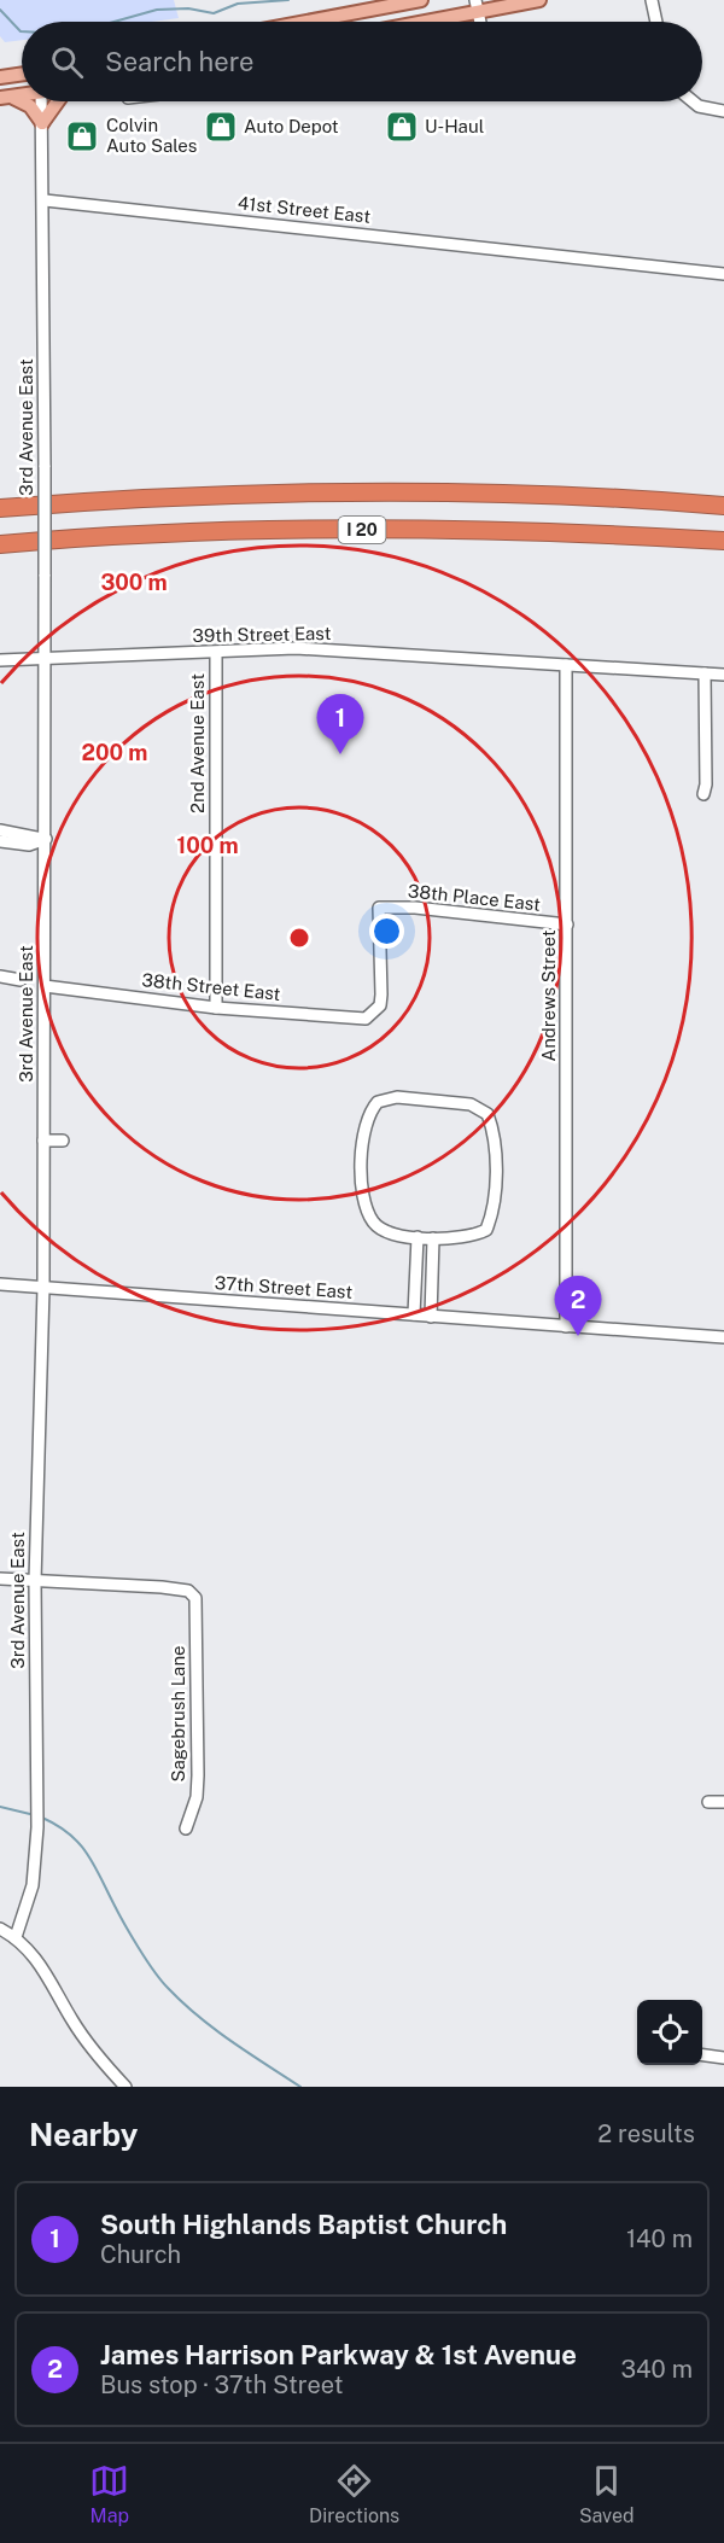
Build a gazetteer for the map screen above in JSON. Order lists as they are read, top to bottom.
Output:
{
  "streets": {
    "highway": ["I 20"],
    "street": [
      "41st Street East",
      "3rd Avenue East",
      "39th Street East",
      "2nd Avenue East",
      "38th Place East",
      "38th Street East",
      "Andrews Street",
      "37th Street East",
      "Sagebrush Lane"
    ]
  },
  "crossings": [
    ["41st Street East", "3rd Avenue East"],
    ["3rd Avenue East", "39th Street East"],
    ["3rd Avenue East", "38th Street East"],
    ["3rd Avenue East", "37th Street East"],
    ["3rd Avenue East", "Sagebrush Lane"],
    ["39th Street East", "2nd Avenue East"],
    ["39th Street East", "Andrews Street"],
    ["2nd Avenue East", "38th Street East"],
    ["38th Place East", "38th Street East"],
    ["38th Place East", "Andrews Street"],
    ["Andrews Street", "37th Street East"]
  ],
  "places": {
    "shop": ["Auto Depot", "U-Haul", "Colvin Auto Sales"]
  },
  "page": {
    "search": "Search here",
    "pins": ["1", "2"],
    "heading": ["Nearby", "2 results"],
    "list": [
      {
        "mark": "1",
        "name": "South Highlands Baptist Church",
        "note": "Church",
        "value": "140 m"
      },
      {
        "mark": "2",
        "name": "James Harrison Parkway & 1st Avenue",
        "note": "Bus stop · 37th Street",
        "value": "340 m"
      }
    ],
    "nav": ["Map", "Directions", "Saved"]
  },
  "rings": ["300 m", "200 m", "100 m"]
}
